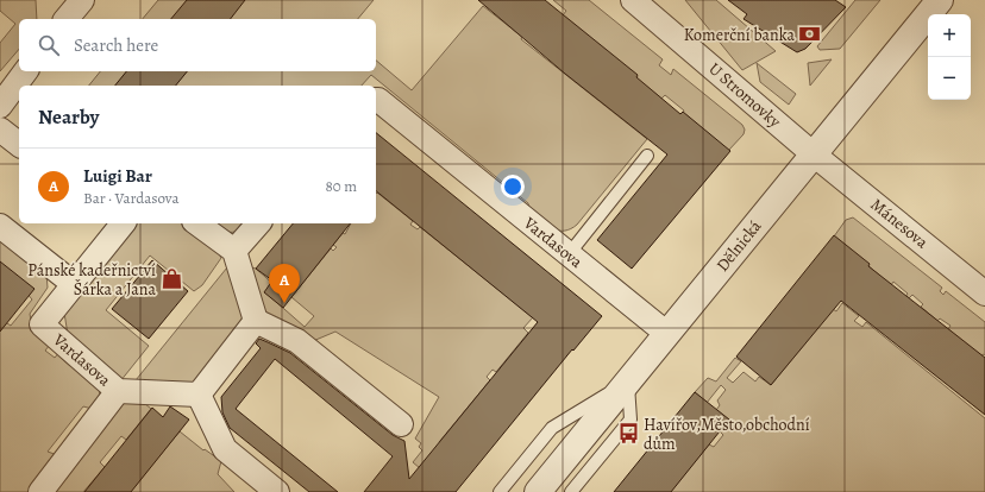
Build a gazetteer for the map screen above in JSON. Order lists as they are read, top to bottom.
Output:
{
  "streets": {
    "street": [
      "U Stromovky",
      "Mánesova",
      "Vardasova",
      "Dělnická"
    ]
  },
  "crossings": [
    ["U Stromovky", "Mánesova"],
    ["U Stromovky", "Dělnická"],
    ["Mánesova", "Dělnická"],
    ["Vardasova", "Dělnická"]
  ],
  "places": {
    "bank": ["Komerční banka"],
    "shop": ["Pánské kadeřnictví Šárka a Jana"],
    "bus stop": ["Havířov,Město,obchodní dům"]
  },
  "page": {
    "map_buttons": ["+", "−"],
    "search": "Search here",
    "heading": "Nearby",
    "list": [
      {
        "mark": "A",
        "name": "Luigi Bar",
        "note": "Bar · Vardasova",
        "value": "80 m"
      }
    ],
    "pins": "A"
  }
}
